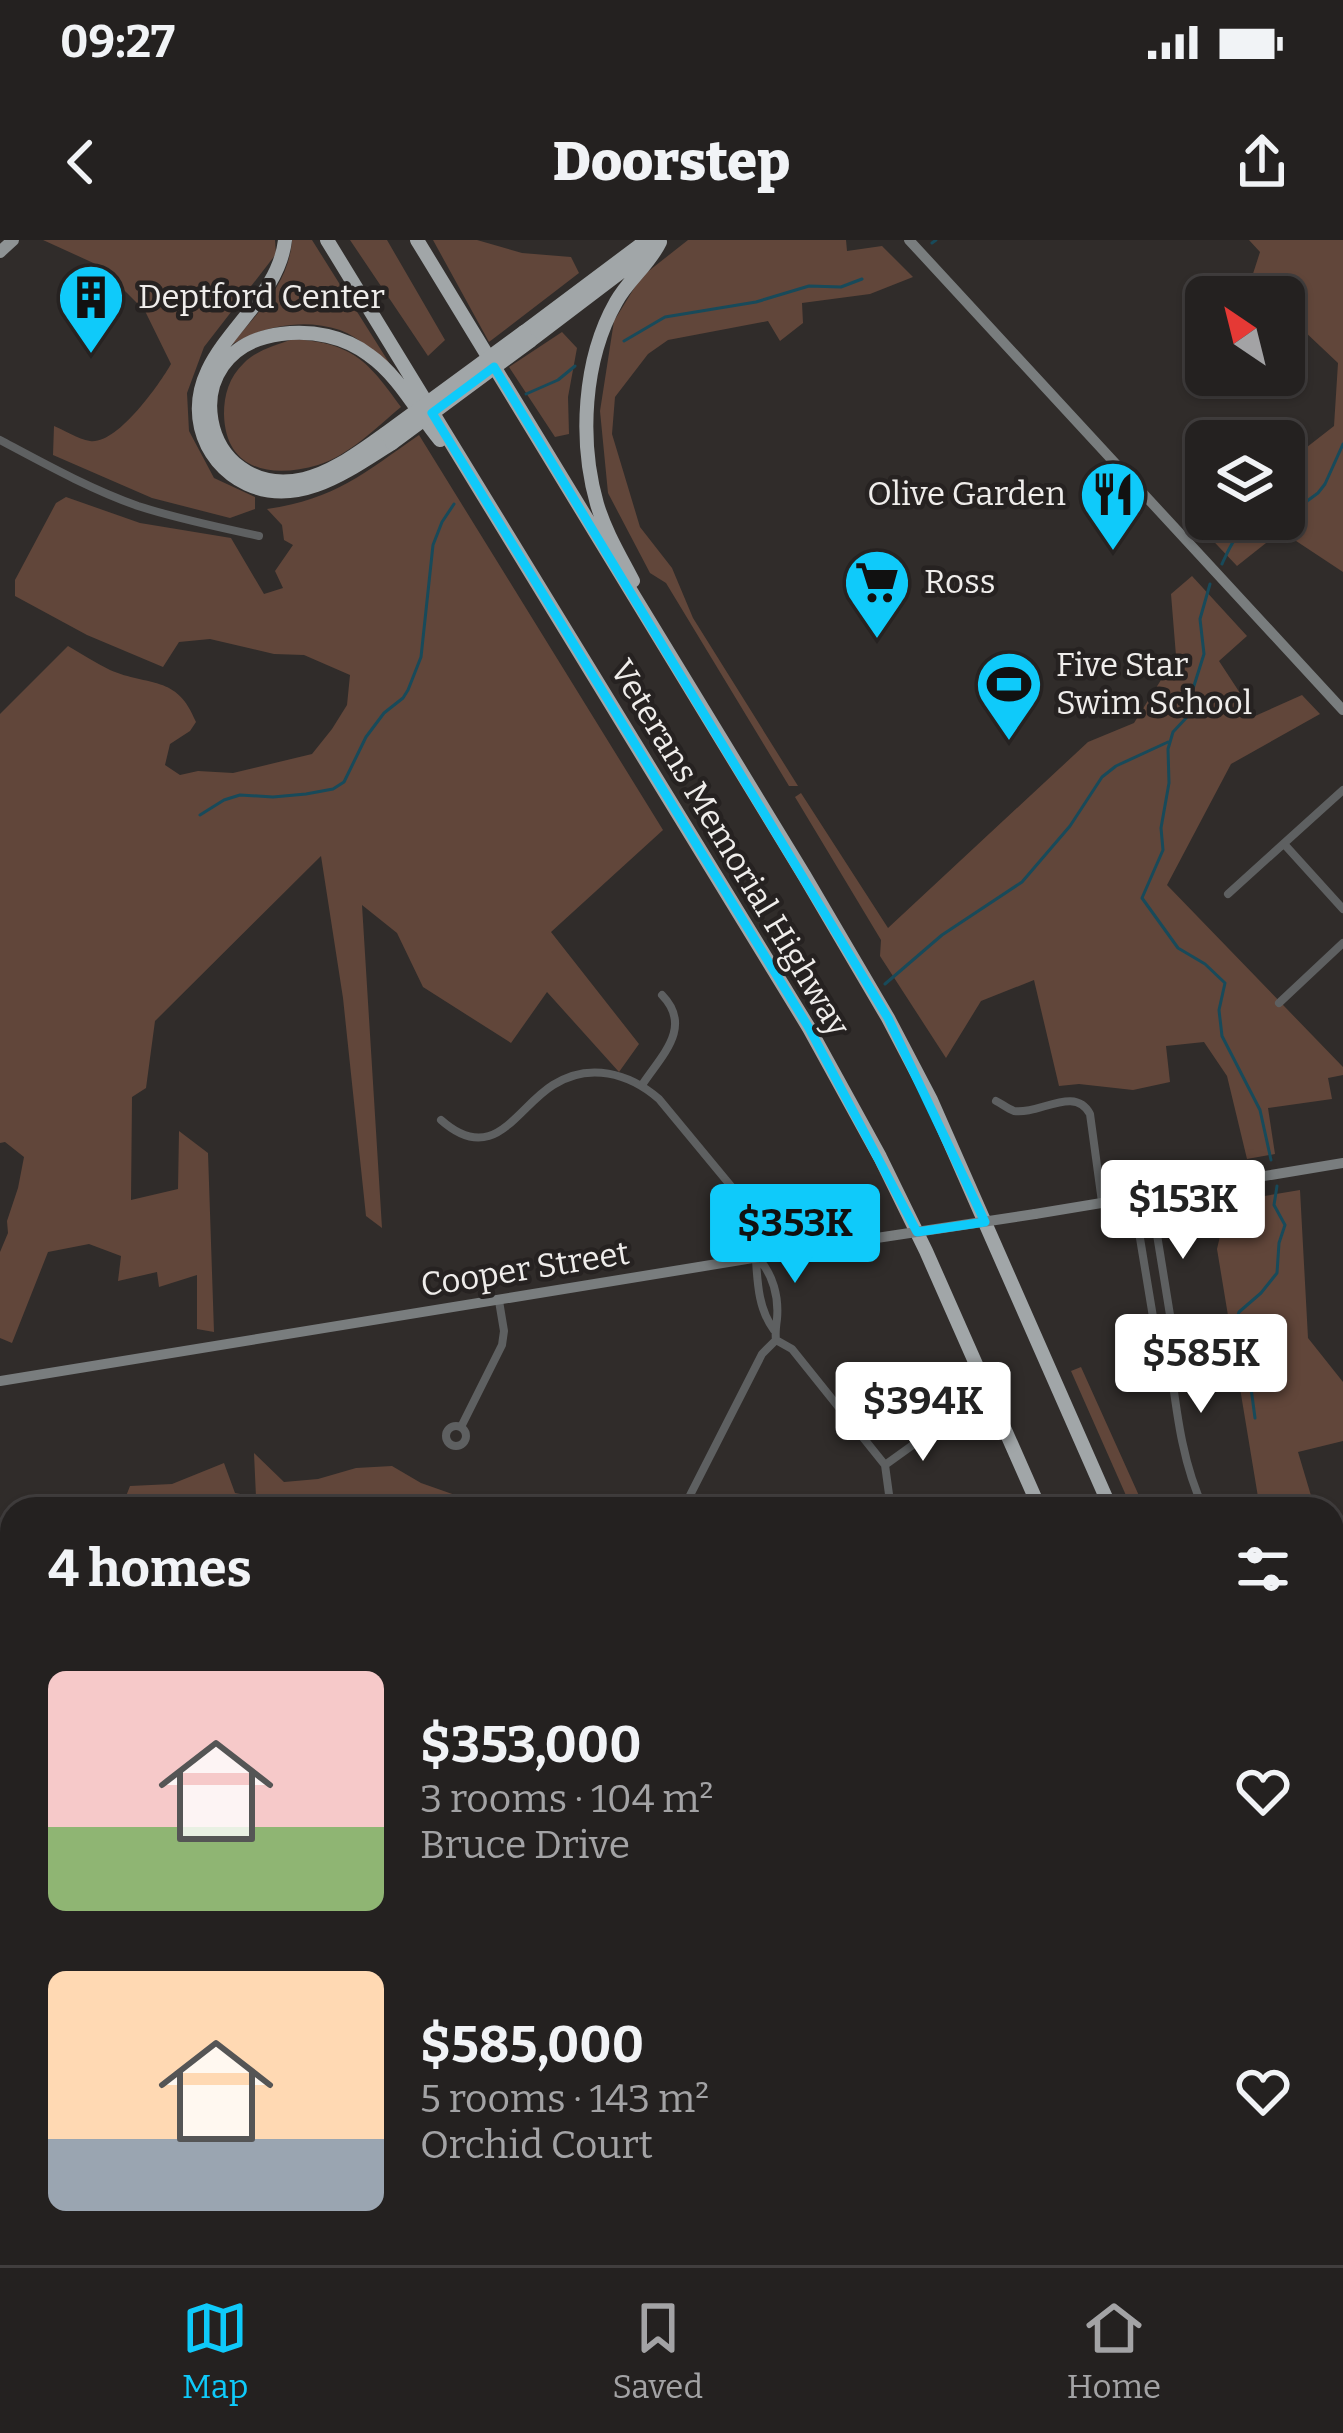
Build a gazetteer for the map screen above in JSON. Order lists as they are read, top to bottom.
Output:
{
  "streets": {
    "highway": ["Veterans Memorial Highway"],
    "main road": ["Cooper Street"]
  },
  "places": {
    "building": ["Deptford Center"],
    "restaurant": ["Olive Garden"],
    "supermarket": ["Ross"],
    "sports": ["Five Star Swim School"]
  },
  "north": "top left",
  "page": {
    "status": "09:27",
    "header": "Doorstep",
    "price": [
      "$153K",
      "$353K",
      "$585K",
      "$394K"
    ],
    "heading": "4 homes",
    "list": [
      {
        "name": "$353,000",
        "note": "3 rooms · 104 m² · Bruce Drive"
      },
      {
        "name": "$585,000",
        "note": "5 rooms · 143 m² · Orchid Court"
      }
    ],
    "tabs": ["Map", "Saved", "Home"]
  }
}
